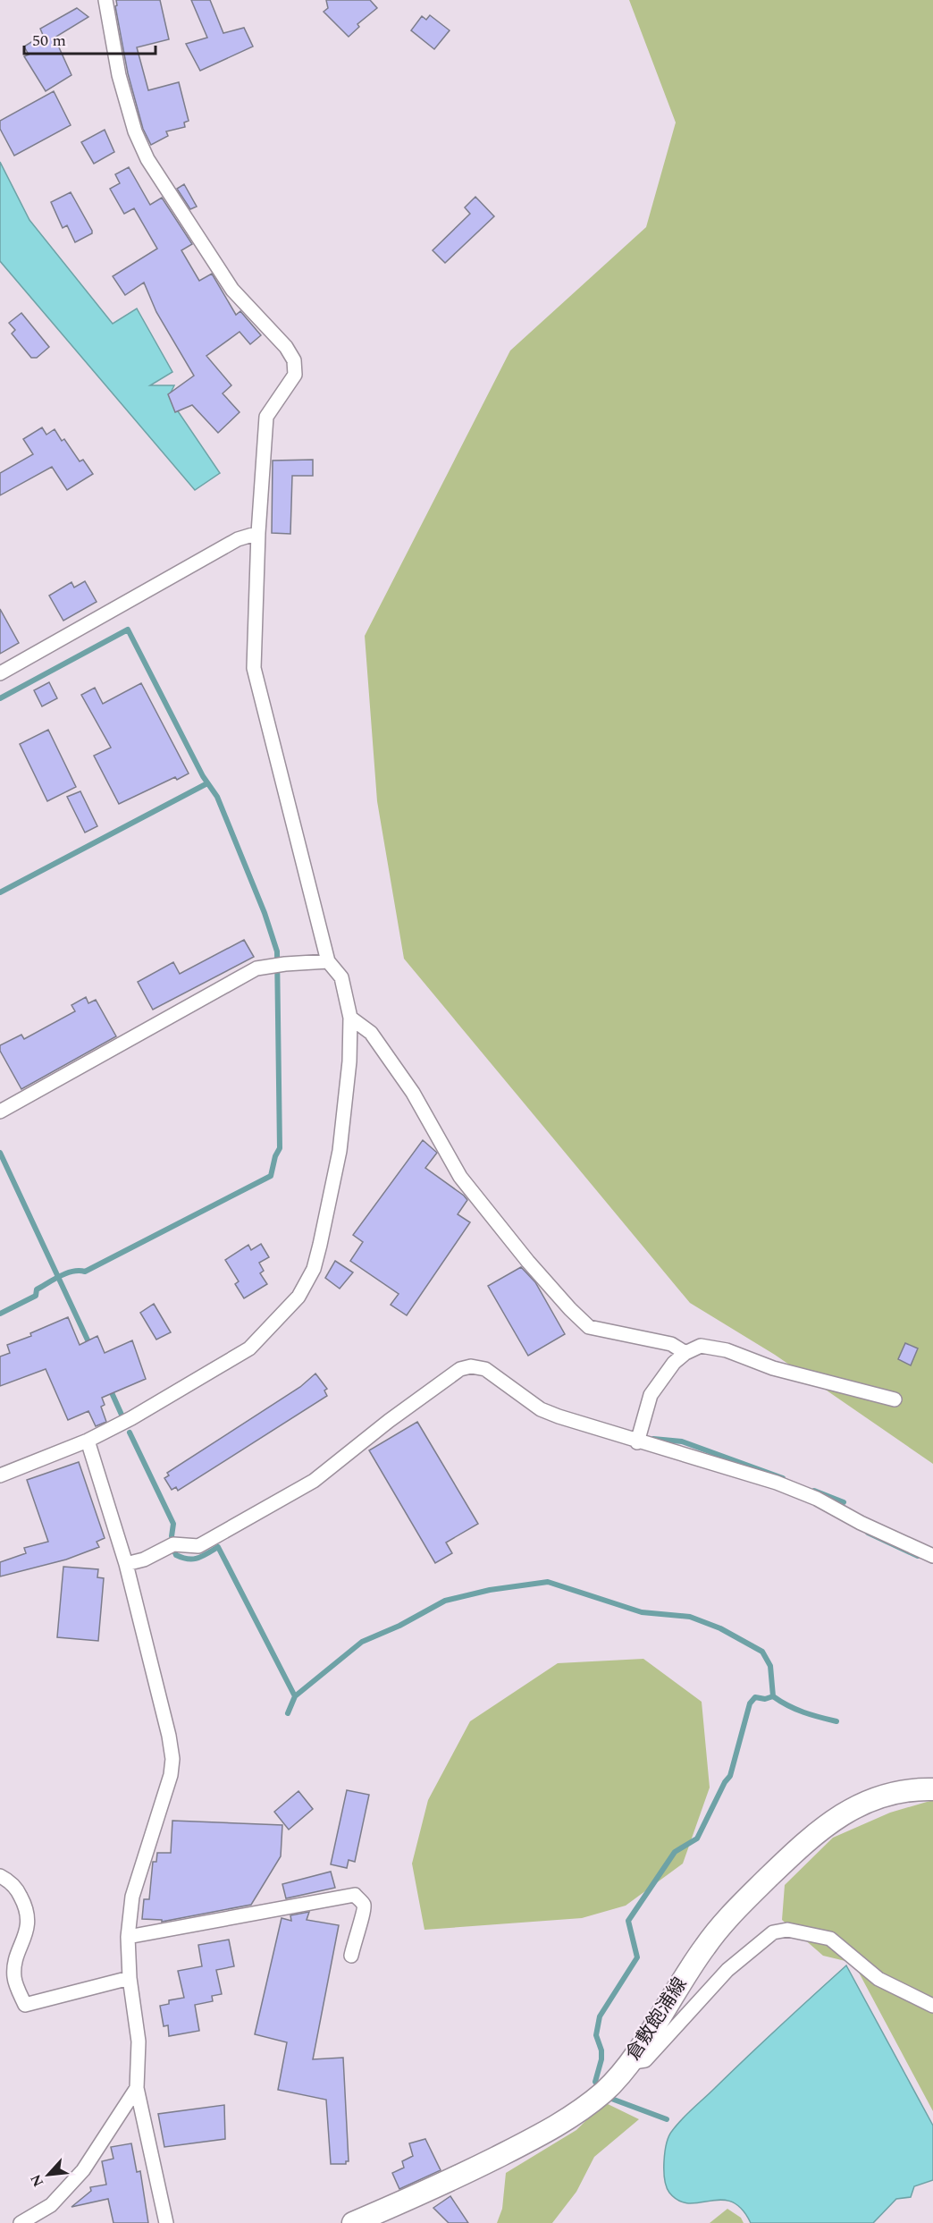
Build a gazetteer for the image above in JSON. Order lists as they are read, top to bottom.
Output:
{
  "streets": {
    "main road": ["倉敷飽浦線"]
  },
  "scale_bar": "50 m",
  "north": "bottom left"
}
